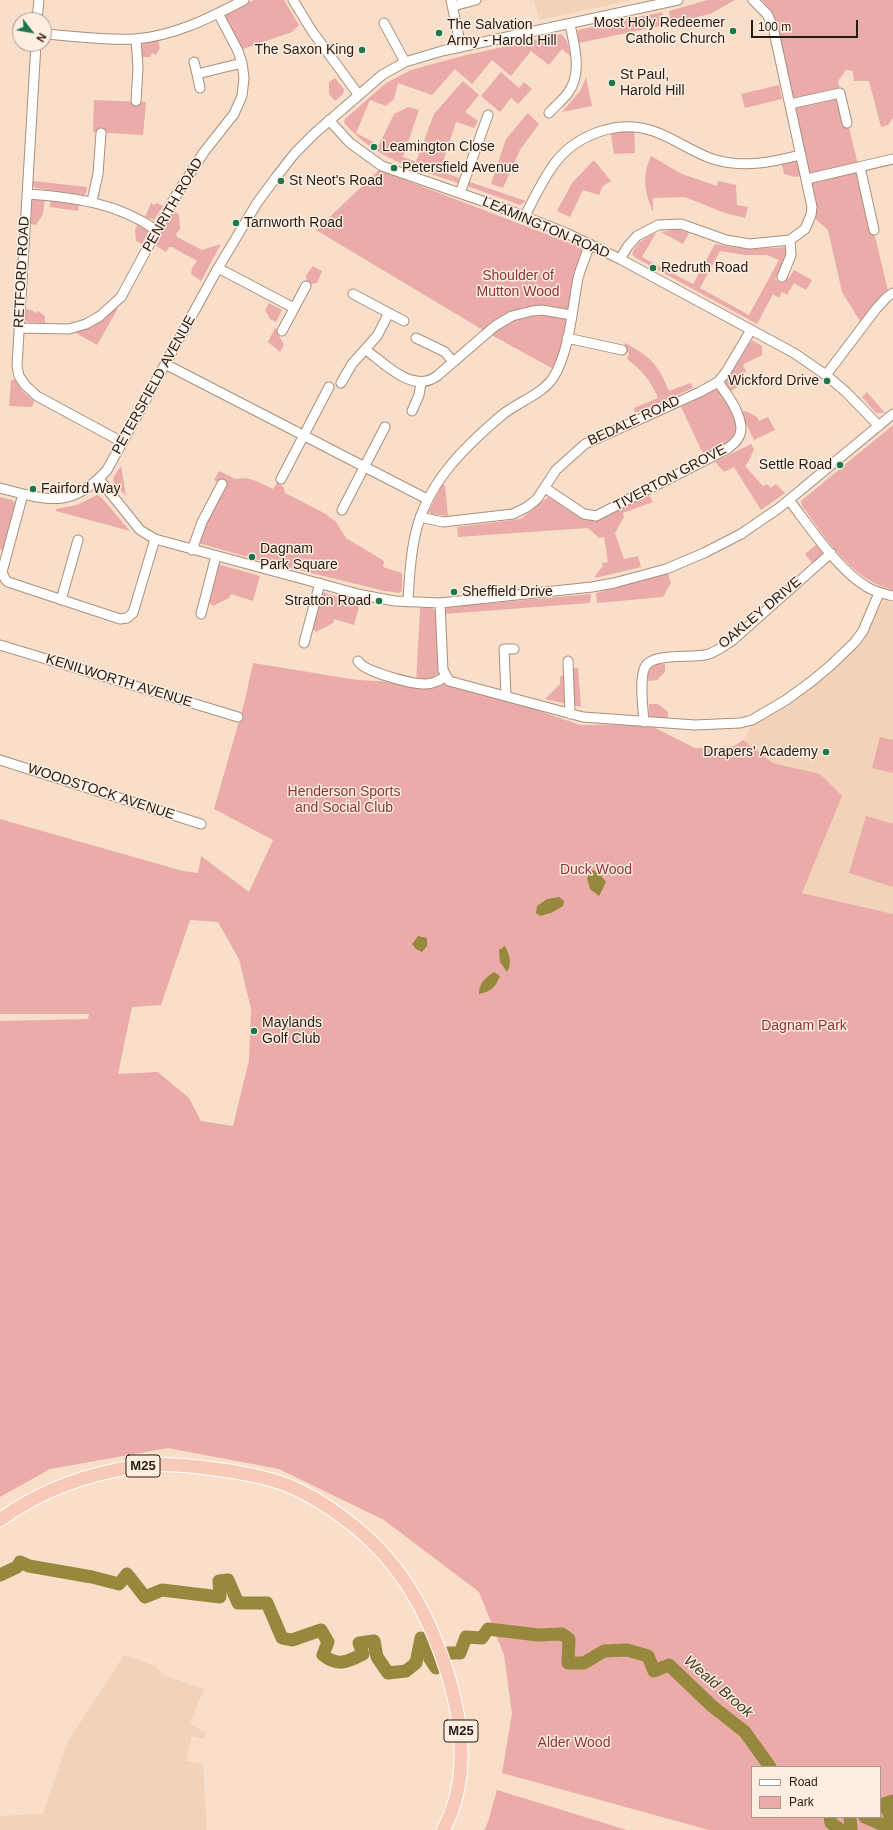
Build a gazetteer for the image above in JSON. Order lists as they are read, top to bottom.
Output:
{
  "streets": {
    "highway": ["M25"],
    "street": [
      "PENRITH ROAD",
      "LEAMINGTON ROAD",
      "RETFORD ROAD",
      "PETERSFIELD AVENUE",
      "BEDALE ROAD",
      "TIVERTON GROVE",
      "OAKLEY DRIVE",
      "KENILWORTH AVENUE",
      "WOODSTOCK AVENUE"
    ]
  },
  "crossings": [
    ["PENRITH ROAD", "RETFORD ROAD"],
    ["LEAMINGTON ROAD", "PETERSFIELD AVENUE"],
    ["LEAMINGTON ROAD", "BEDALE ROAD"],
    ["RETFORD ROAD", "PETERSFIELD AVENUE"],
    ["BEDALE ROAD", "TIVERTON GROVE"]
  ],
  "water": ["Weald Brook"],
  "parks": [
    "Shoulder of Mutton Wood",
    "Henderson Sports and Social Club",
    "Duck Wood",
    "Dagnam Park",
    "Alder Wood"
  ],
  "places": [
    "Most Holy Redeemer Catholic Church",
    "The Salvation Army - Harold Hill",
    "The Saxon King",
    "St Paul, Harold Hill",
    "Leamington Close",
    "Petersfield Avenue",
    "St Neot's Road",
    "Tarnworth Road",
    "Redruth Road",
    "Wickford Drive",
    "Settle Road",
    "Fairford Way",
    "Dagnam Park Square",
    "Sheffield Drive",
    "Stratton Road",
    "Drapers' Academy",
    "Maylands Golf Club"
  ],
  "legend": ["Road", "Park"],
  "scale_bar": "100 m",
  "north": "bottom right"
}
